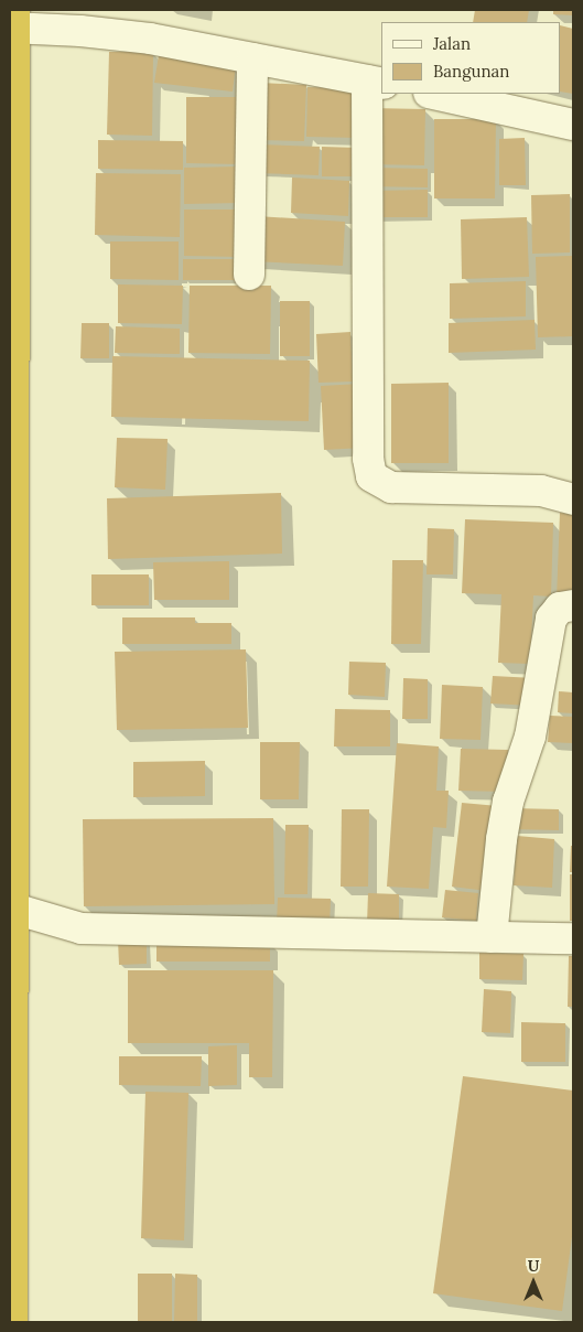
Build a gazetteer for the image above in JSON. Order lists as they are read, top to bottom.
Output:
{
  "legend": ["Jalan", "Bangunan"],
  "north": "top"
}
